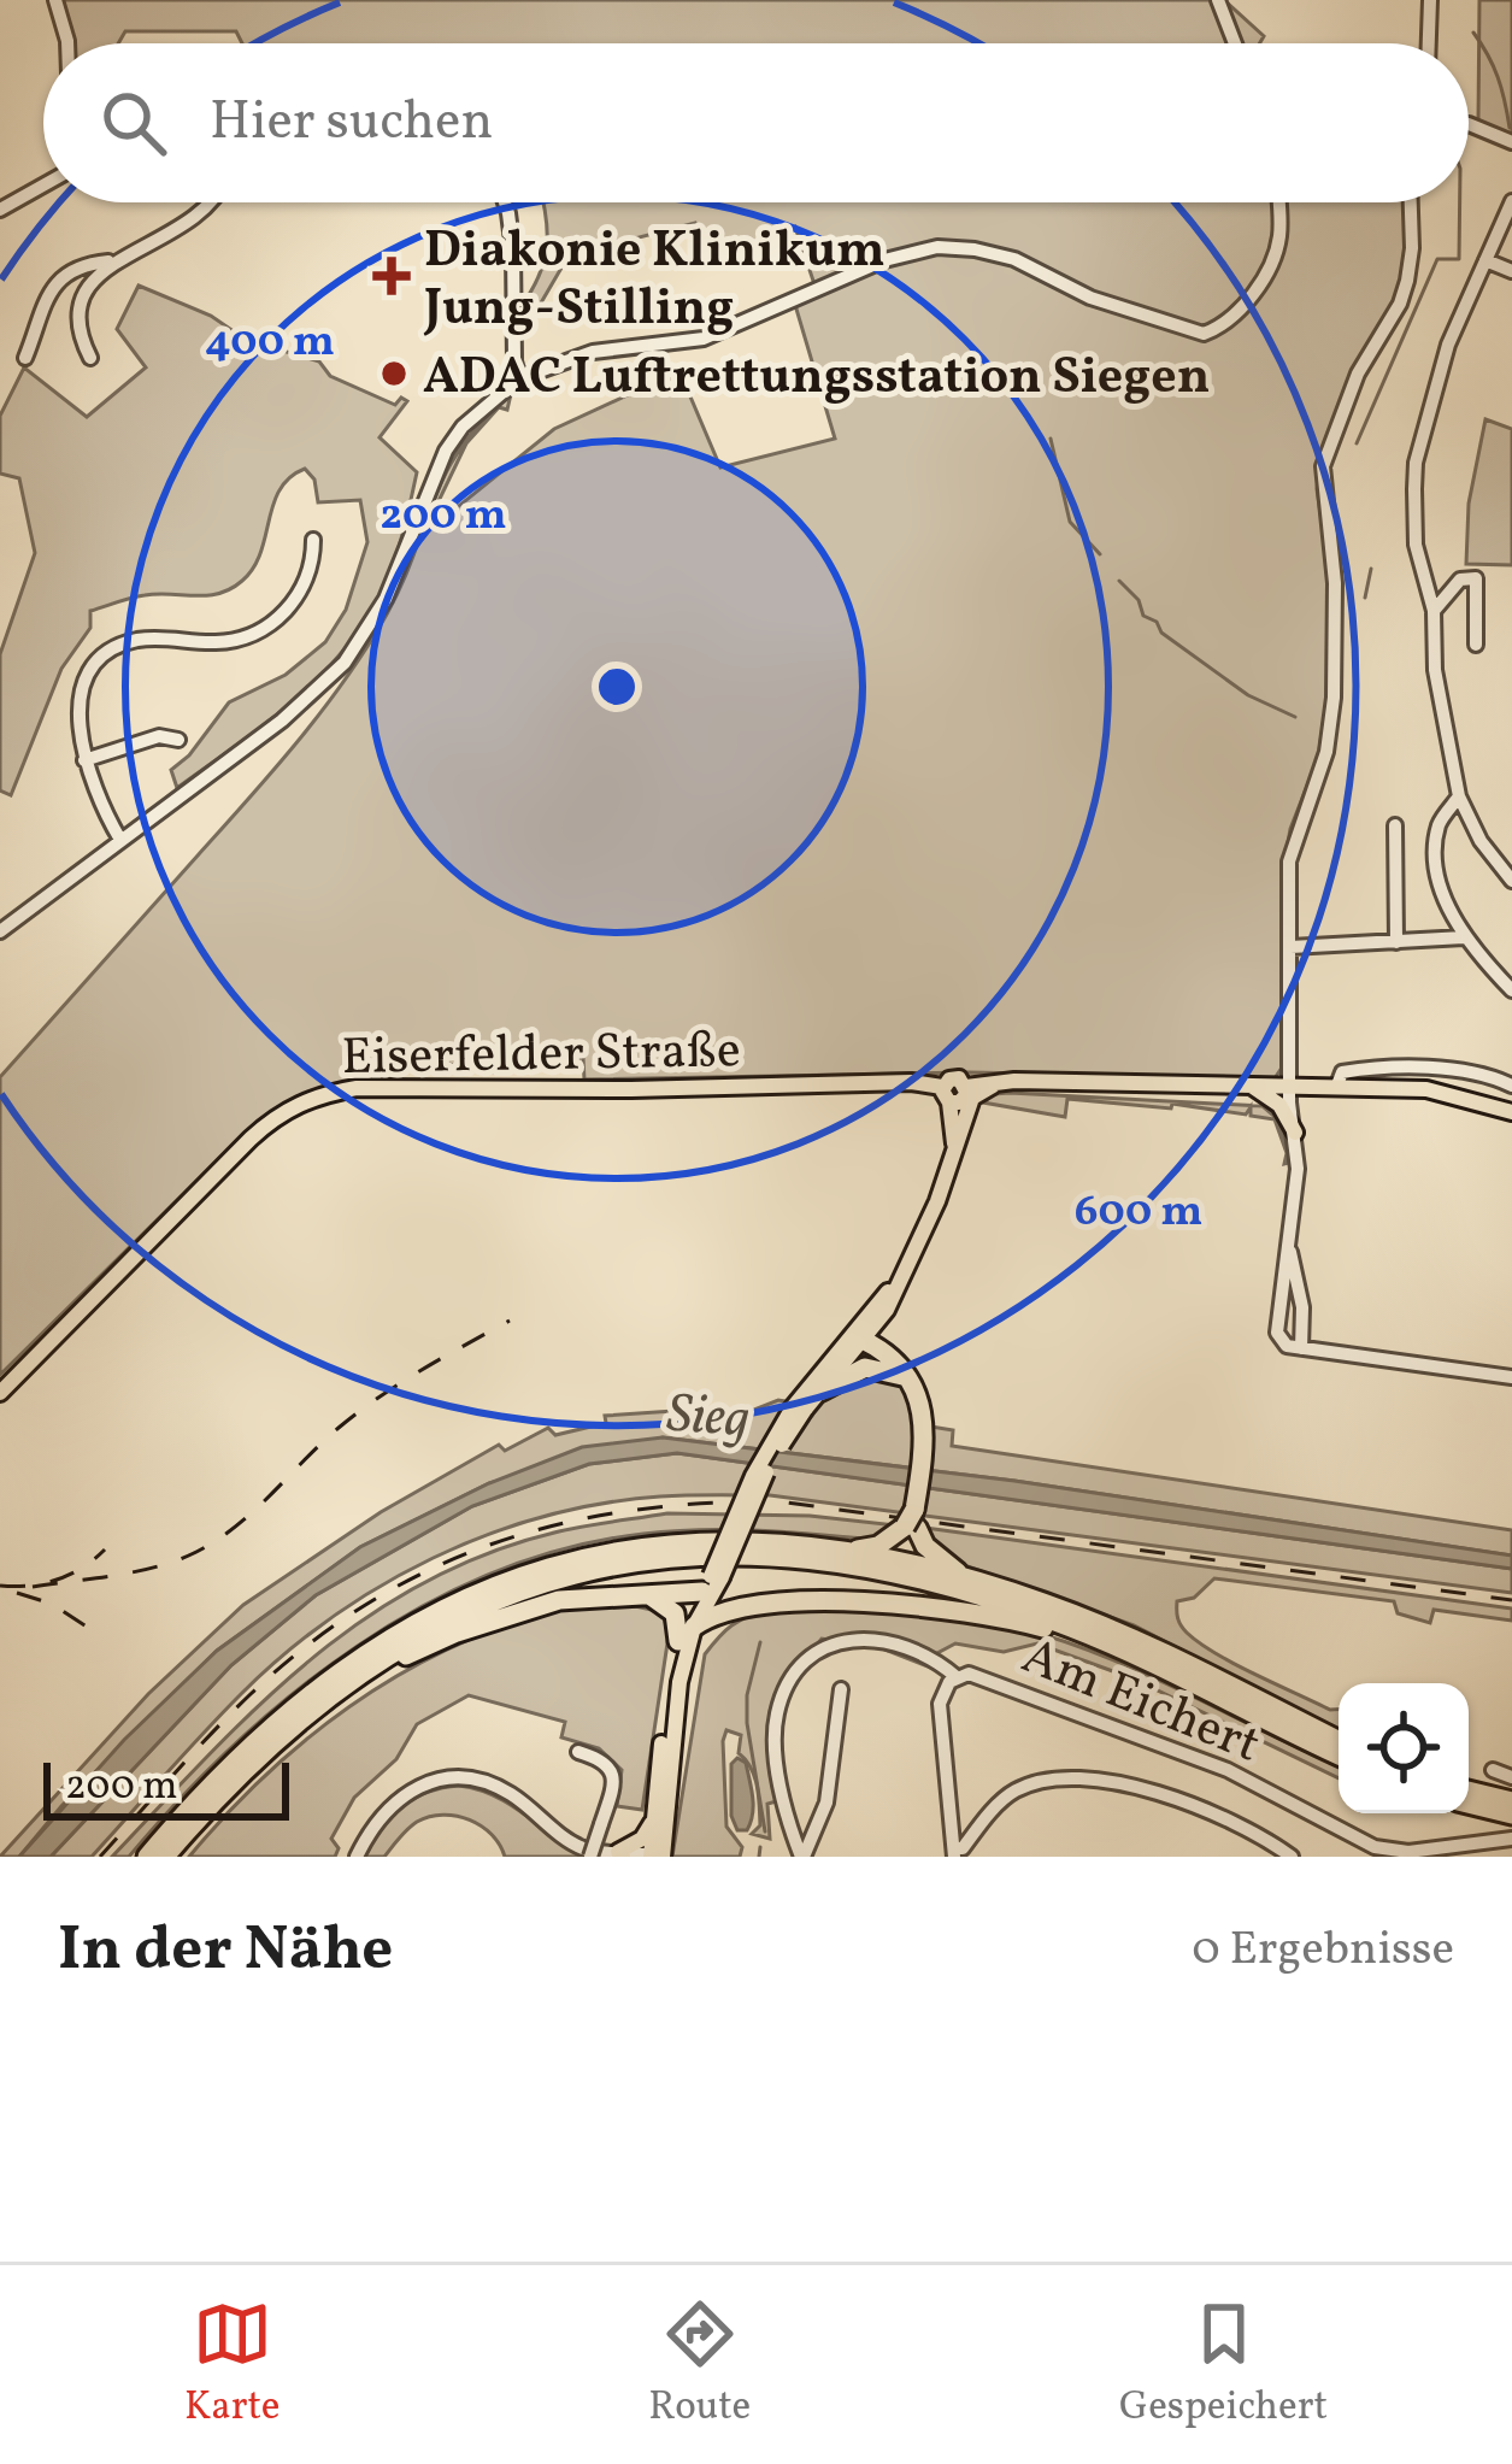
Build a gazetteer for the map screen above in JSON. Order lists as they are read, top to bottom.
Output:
{
  "streets": {
    "main road": ["Eiserfelder Straße"],
    "street": ["Am Eichert"]
  },
  "water": ["Sieg"],
  "places": {
    "health": ["Diakonie Klinikum Jung-Stilling"],
    "other": ["ADAC Luftrettungsstation Siegen"]
  },
  "scale_bar": "200 m",
  "page": {
    "search": "Hier suchen",
    "scale": "200 m",
    "heading": ["In der Nähe", "0 Ergebnisse"],
    "nav": ["Karte", "Route", "Gespeichert"]
  },
  "rings": ["400 m", "200 m", "600 m"]
}
